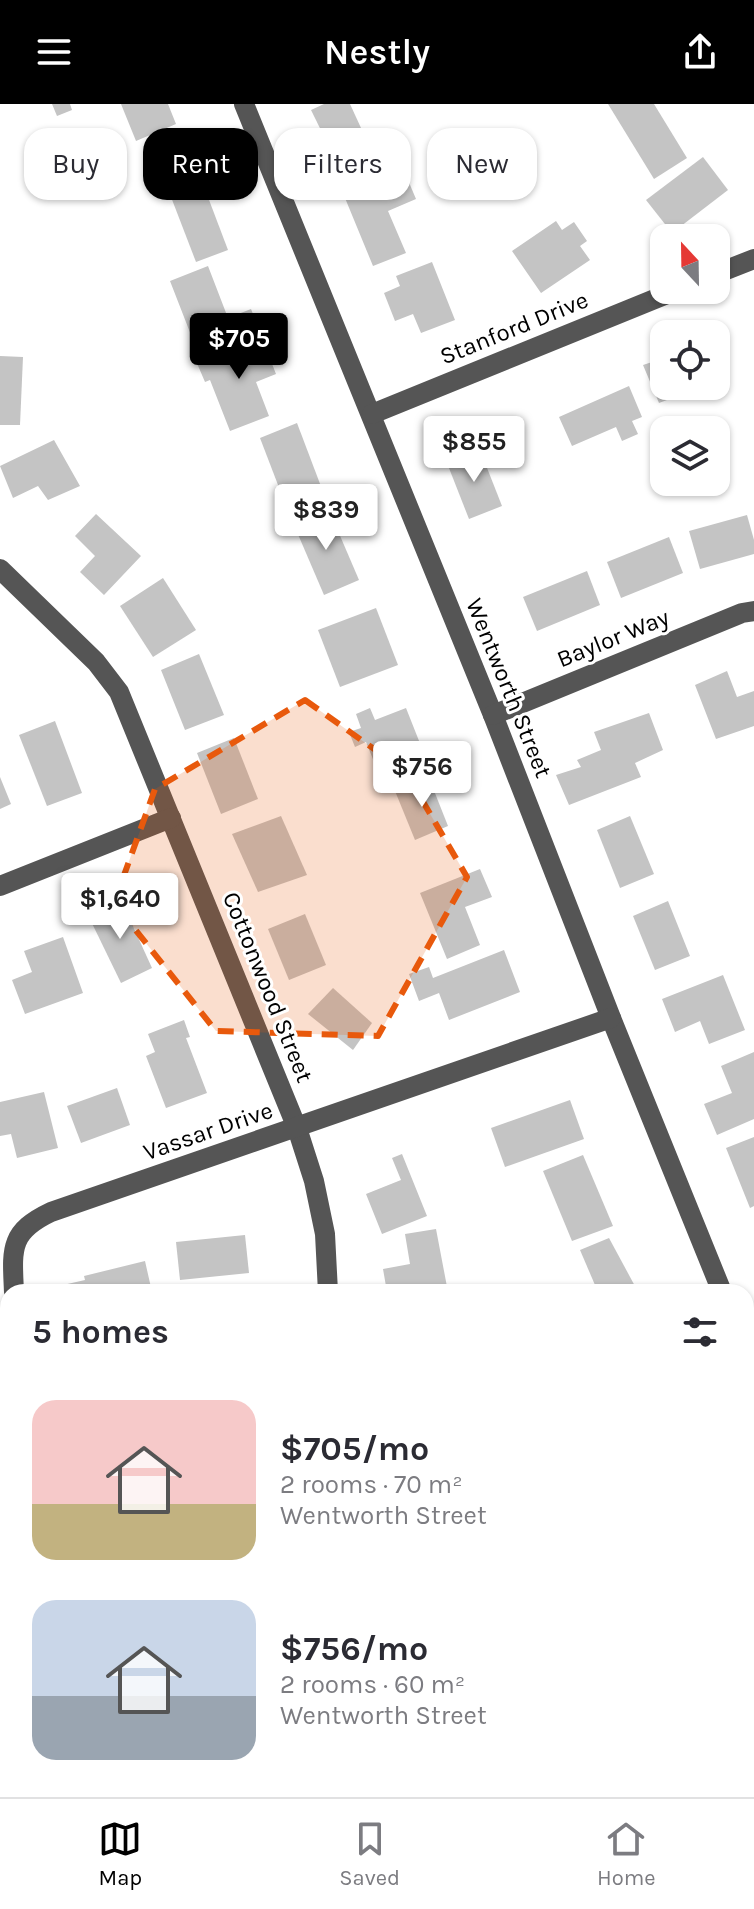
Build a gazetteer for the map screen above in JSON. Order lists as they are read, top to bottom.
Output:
{
  "streets": {
    "street": [
      "Stanford Drive",
      "Baylor Way",
      "Wentworth Street",
      "Cottonwood Street",
      "Vassar Drive"
    ]
  },
  "crossings": [
    ["Stanford Drive", "Wentworth Street"],
    ["Baylor Way", "Wentworth Street"],
    ["Wentworth Street", "Vassar Drive"],
    ["Cottonwood Street", "Vassar Drive"]
  ],
  "north": "top",
  "page": {
    "header": "Nestly",
    "chip": [
      "Buy",
      "Rent",
      "Filters",
      "New"
    ],
    "price": [
      "$705",
      "$855",
      "$839",
      "$756",
      "$1,640"
    ],
    "heading": "5 homes",
    "list": [
      {
        "name": "$705/mo",
        "note": "2 rooms · 70 m² · Wentworth Street"
      },
      {
        "name": "$756/mo",
        "note": "2 rooms · 60 m² · Wentworth Street"
      }
    ],
    "tabs": ["Map", "Saved", "Home"]
  }
}
